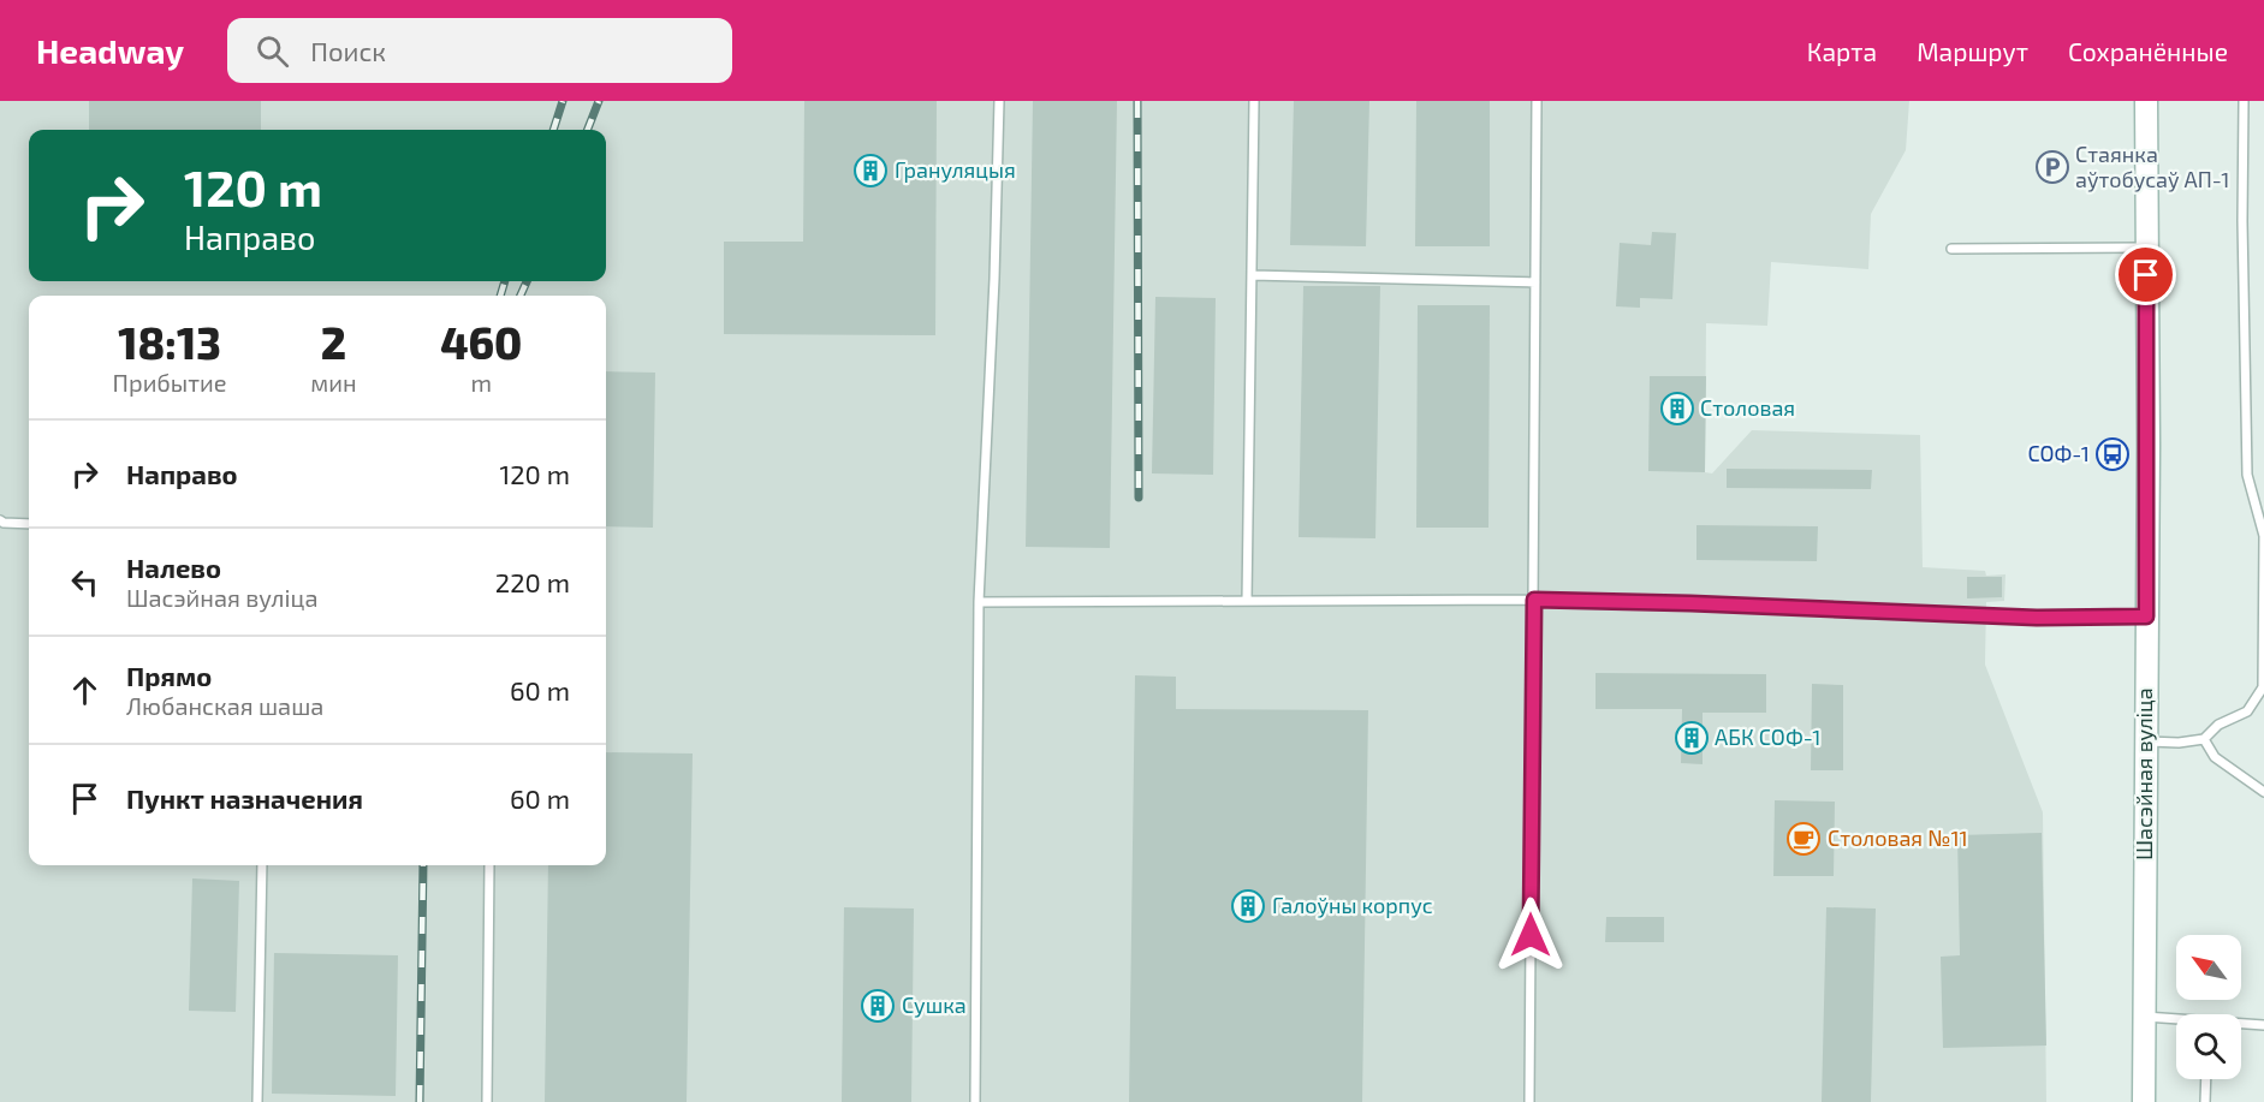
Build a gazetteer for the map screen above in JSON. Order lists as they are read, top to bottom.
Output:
{
  "streets": {
    "main road": ["Шасэйная вуліца"]
  },
  "places": {
    "parking": ["Стаянка аўтобусаў АП-1"],
    "building": [
      "Грануляцыя",
      "Столовая",
      "АБК СОФ-1",
      "Галоўны корпус",
      "Сушка"
    ],
    "bus stop": ["СОФ-1"],
    "cafe": ["Столовая №11"]
  },
  "north": "top left",
  "page": {
    "header": "Headway",
    "search": "Поиск",
    "nav": ["Карта", "Маршрут", "Сохранённые"],
    "turn": ["120 m", "Направо"],
    "eta": [
      "18:13",
      "Прибытие",
      "2",
      "мин",
      "460",
      "m"
    ],
    "list": [
      {
        "name": "Направо",
        "value": "120 m"
      },
      {
        "name": "Налево",
        "note": "Шасэйная вуліца",
        "value": "220 m"
      },
      {
        "name": "Прямо",
        "note": "Любанская шаша",
        "value": "60 m"
      },
      {
        "name": "Пункт назначения",
        "value": "60 m"
      }
    ]
  }
}
